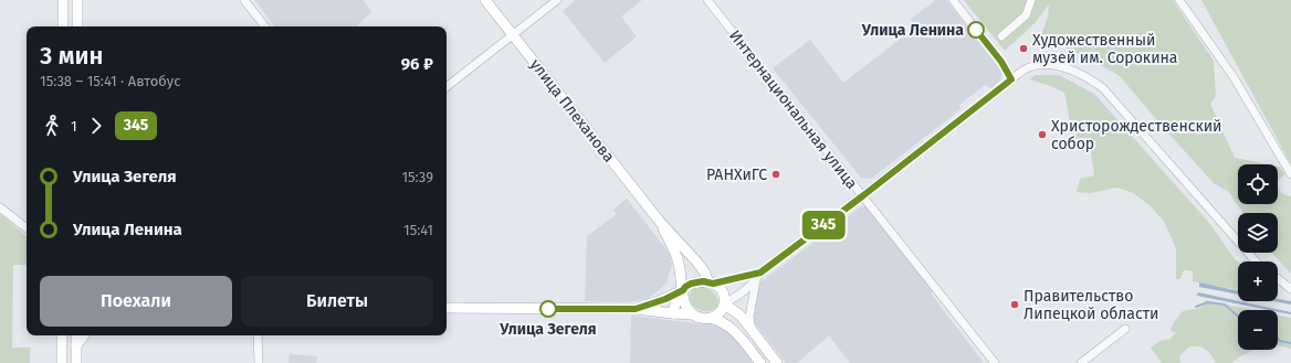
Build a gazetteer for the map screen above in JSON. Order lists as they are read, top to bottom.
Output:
{
  "streets": {
    "main road": ["улица Плеханова"],
    "street": ["Интернациональная улица"]
  },
  "places": [
    "Улица Ленина",
    "Художественный музей им. Сорокина",
    "Христорождественский собор",
    "РАНХиГС",
    "Правительство Липецкой области",
    "Улица Зегеля"
  ],
  "lines": ["bus line 345"],
  "page": {
    "on_map": "345",
    "heading": ["3 мин", "15:38 – 15:41 · Автобус", "96 ₽"],
    "legs": ["1", "345"],
    "list": [
      {
        "name": "Улица Зегеля",
        "value": "15:39"
      },
      {
        "name": "Улица Ленина",
        "value": "15:41"
      }
    ],
    "map_buttons": ["+", "−"],
    "buttons": ["Поехали", "Билеты"]
  }
}
